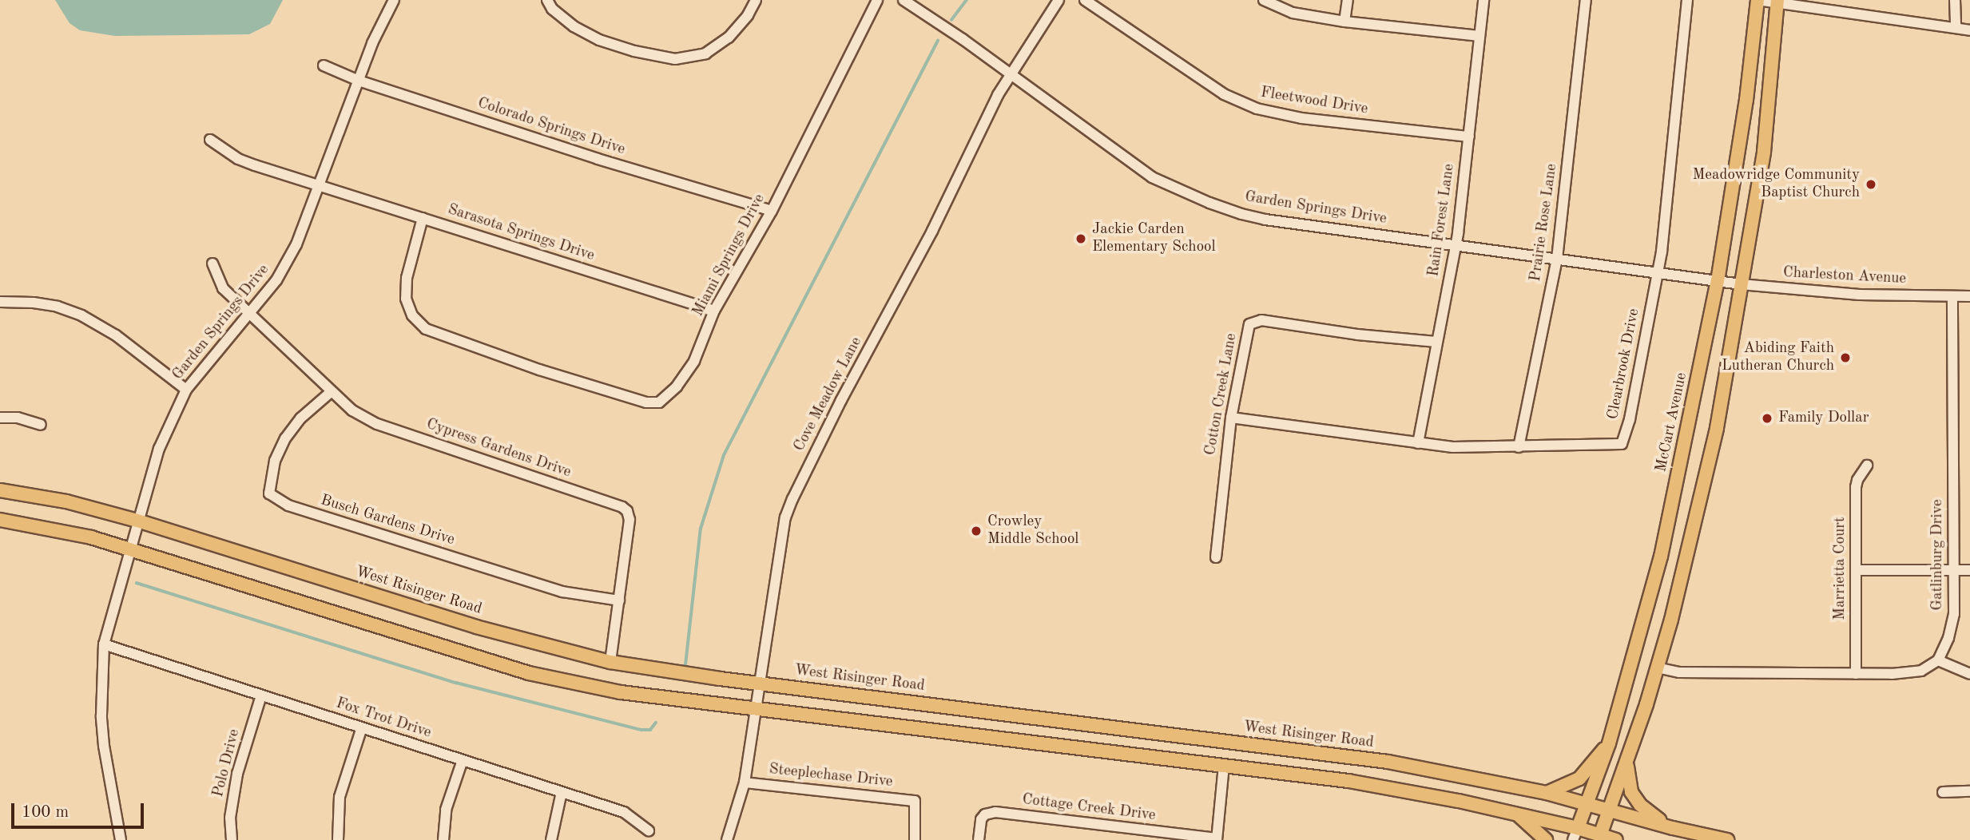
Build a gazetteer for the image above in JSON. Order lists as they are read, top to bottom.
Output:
{
  "streets": {
    "main road": ["McCart Avenue", "West Risinger Road"],
    "street": [
      "Fleetwood Drive",
      "Colorado Springs Drive",
      "Garden Springs Drive",
      "Rain Forest Lane",
      "Prairie Rose Lane",
      "Sarasota Springs Drive",
      "Miami Springs Drive",
      "Charleston Avenue",
      "Clearbrook Drive",
      "Cove Meadow Lane",
      "Cotton Creek Lane",
      "Cypress Gardens Drive",
      "Busch Gardens Drive",
      "Gatlinburg Drive",
      "Marrietta Court",
      "Fox Trot Drive",
      "Polo Drive",
      "Steeplechase Drive",
      "Cottage Creek Drive"
    ]
  },
  "crossings": [
    ["Fleetwood Drive", "Rain Forest Lane"],
    ["Colorado Springs Drive", "Garden Springs Drive"],
    ["Colorado Springs Drive", "Miami Springs Drive"],
    ["Garden Springs Drive", "Rain Forest Lane"],
    ["Garden Springs Drive", "Prairie Rose Lane"],
    ["Garden Springs Drive", "Sarasota Springs Drive"],
    ["Garden Springs Drive", "Charleston Avenue"],
    ["Garden Springs Drive", "Clearbrook Drive"],
    ["Garden Springs Drive", "Cove Meadow Lane"],
    ["Garden Springs Drive", "McCart Avenue"],
    ["Garden Springs Drive", "Cypress Gardens Drive"],
    ["Garden Springs Drive", "West Risinger Road"],
    ["Garden Springs Drive", "Fox Trot Drive"],
    ["Rain Forest Lane", "Clearbrook Drive"],
    ["Rain Forest Lane", "Cotton Creek Lane"],
    ["Prairie Rose Lane", "Clearbrook Drive"],
    ["Sarasota Springs Drive", "Miami Springs Drive"],
    ["Charleston Avenue", "McCart Avenue"],
    ["Charleston Avenue", "Gatlinburg Drive"],
    ["Clearbrook Drive", "Cotton Creek Lane"],
    ["Cove Meadow Lane", "West Risinger Road"],
    ["Cove Meadow Lane", "Steeplechase Drive"],
    ["McCart Avenue", "West Risinger Road"],
    ["Cypress Gardens Drive", "Busch Gardens Drive"],
    ["Cypress Gardens Drive", "West Risinger Road"],
    ["Fox Trot Drive", "Polo Drive"]
  ],
  "places": [
    "Meadowridge Community Baptist Church",
    "Jackie Carden Elementary School",
    "Abiding Faith Lutheran Church",
    "Family Dollar",
    "Crowley Middle School"
  ],
  "scale_bar": "100 m"
}
